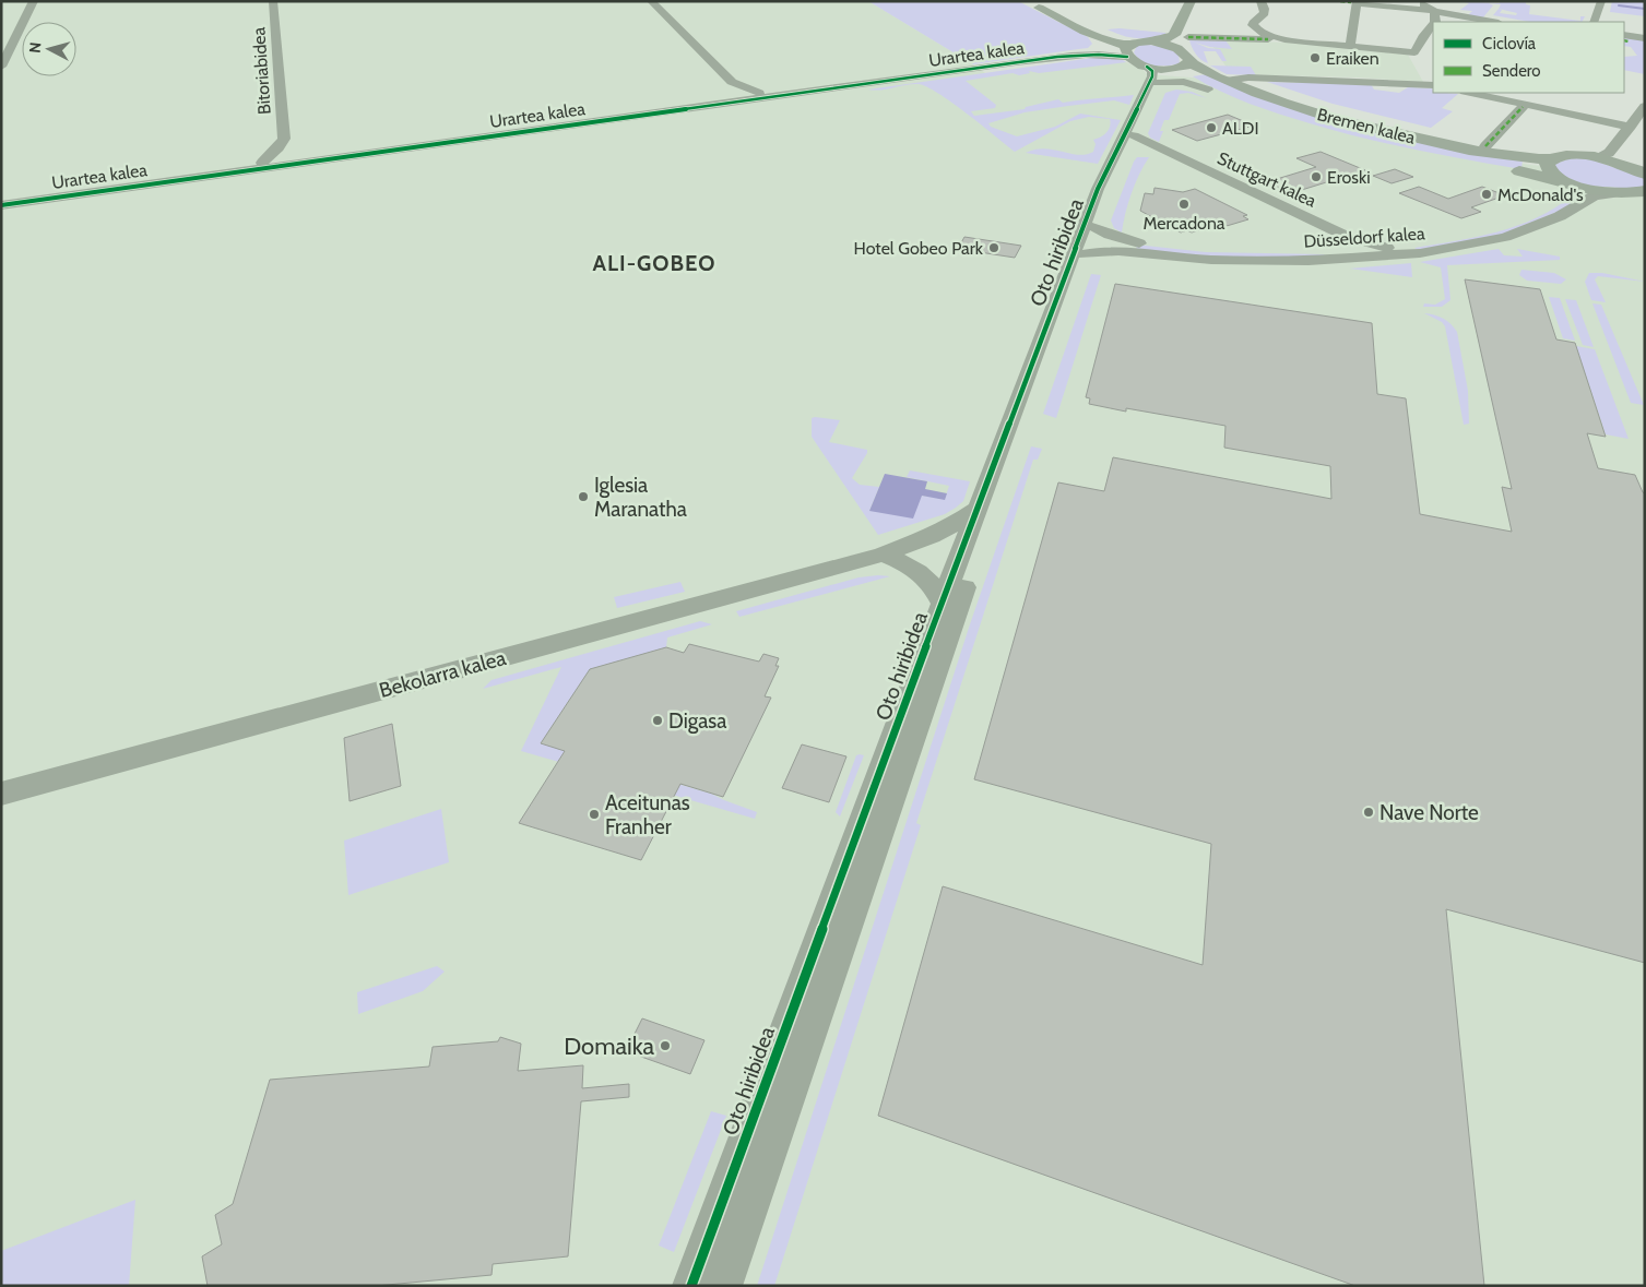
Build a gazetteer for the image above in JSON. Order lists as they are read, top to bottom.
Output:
{
  "streets": {
    "main road": ["Bremen kalea", "Oto hiribidea"],
    "street": [
      "Urartea kalea",
      "Bitoriabidea",
      "Stuttgart kalea",
      "Düsseldorf kalea",
      "Bekolarra kalea"
    ]
  },
  "crossings": [
    ["Urartea kalea", "Bitoriabidea"],
    ["Urartea kalea", "Bremen kalea"],
    ["Urartea kalea", "Oto hiribidea"],
    ["Bremen kalea", "Düsseldorf kalea"],
    ["Bremen kalea", "Oto hiribidea"],
    ["Stuttgart kalea", "Düsseldorf kalea"],
    ["Stuttgart kalea", "Oto hiribidea"],
    ["Düsseldorf kalea", "Oto hiribidea"],
    ["Oto hiribidea", "Bekolarra kalea"]
  ],
  "districts": ["ALI-GOBEO"],
  "places": [
    "Eraiken",
    "ALDI",
    "Eroski",
    "McDonald's",
    "Mercadona",
    "Hotel Gobeo Park",
    "Iglesia Maranatha",
    "Digasa",
    "Nave Norte",
    "Aceitunas Franher",
    "Domaika"
  ],
  "legend": ["Ciclovía", "Sendero"],
  "north": "left"
}
